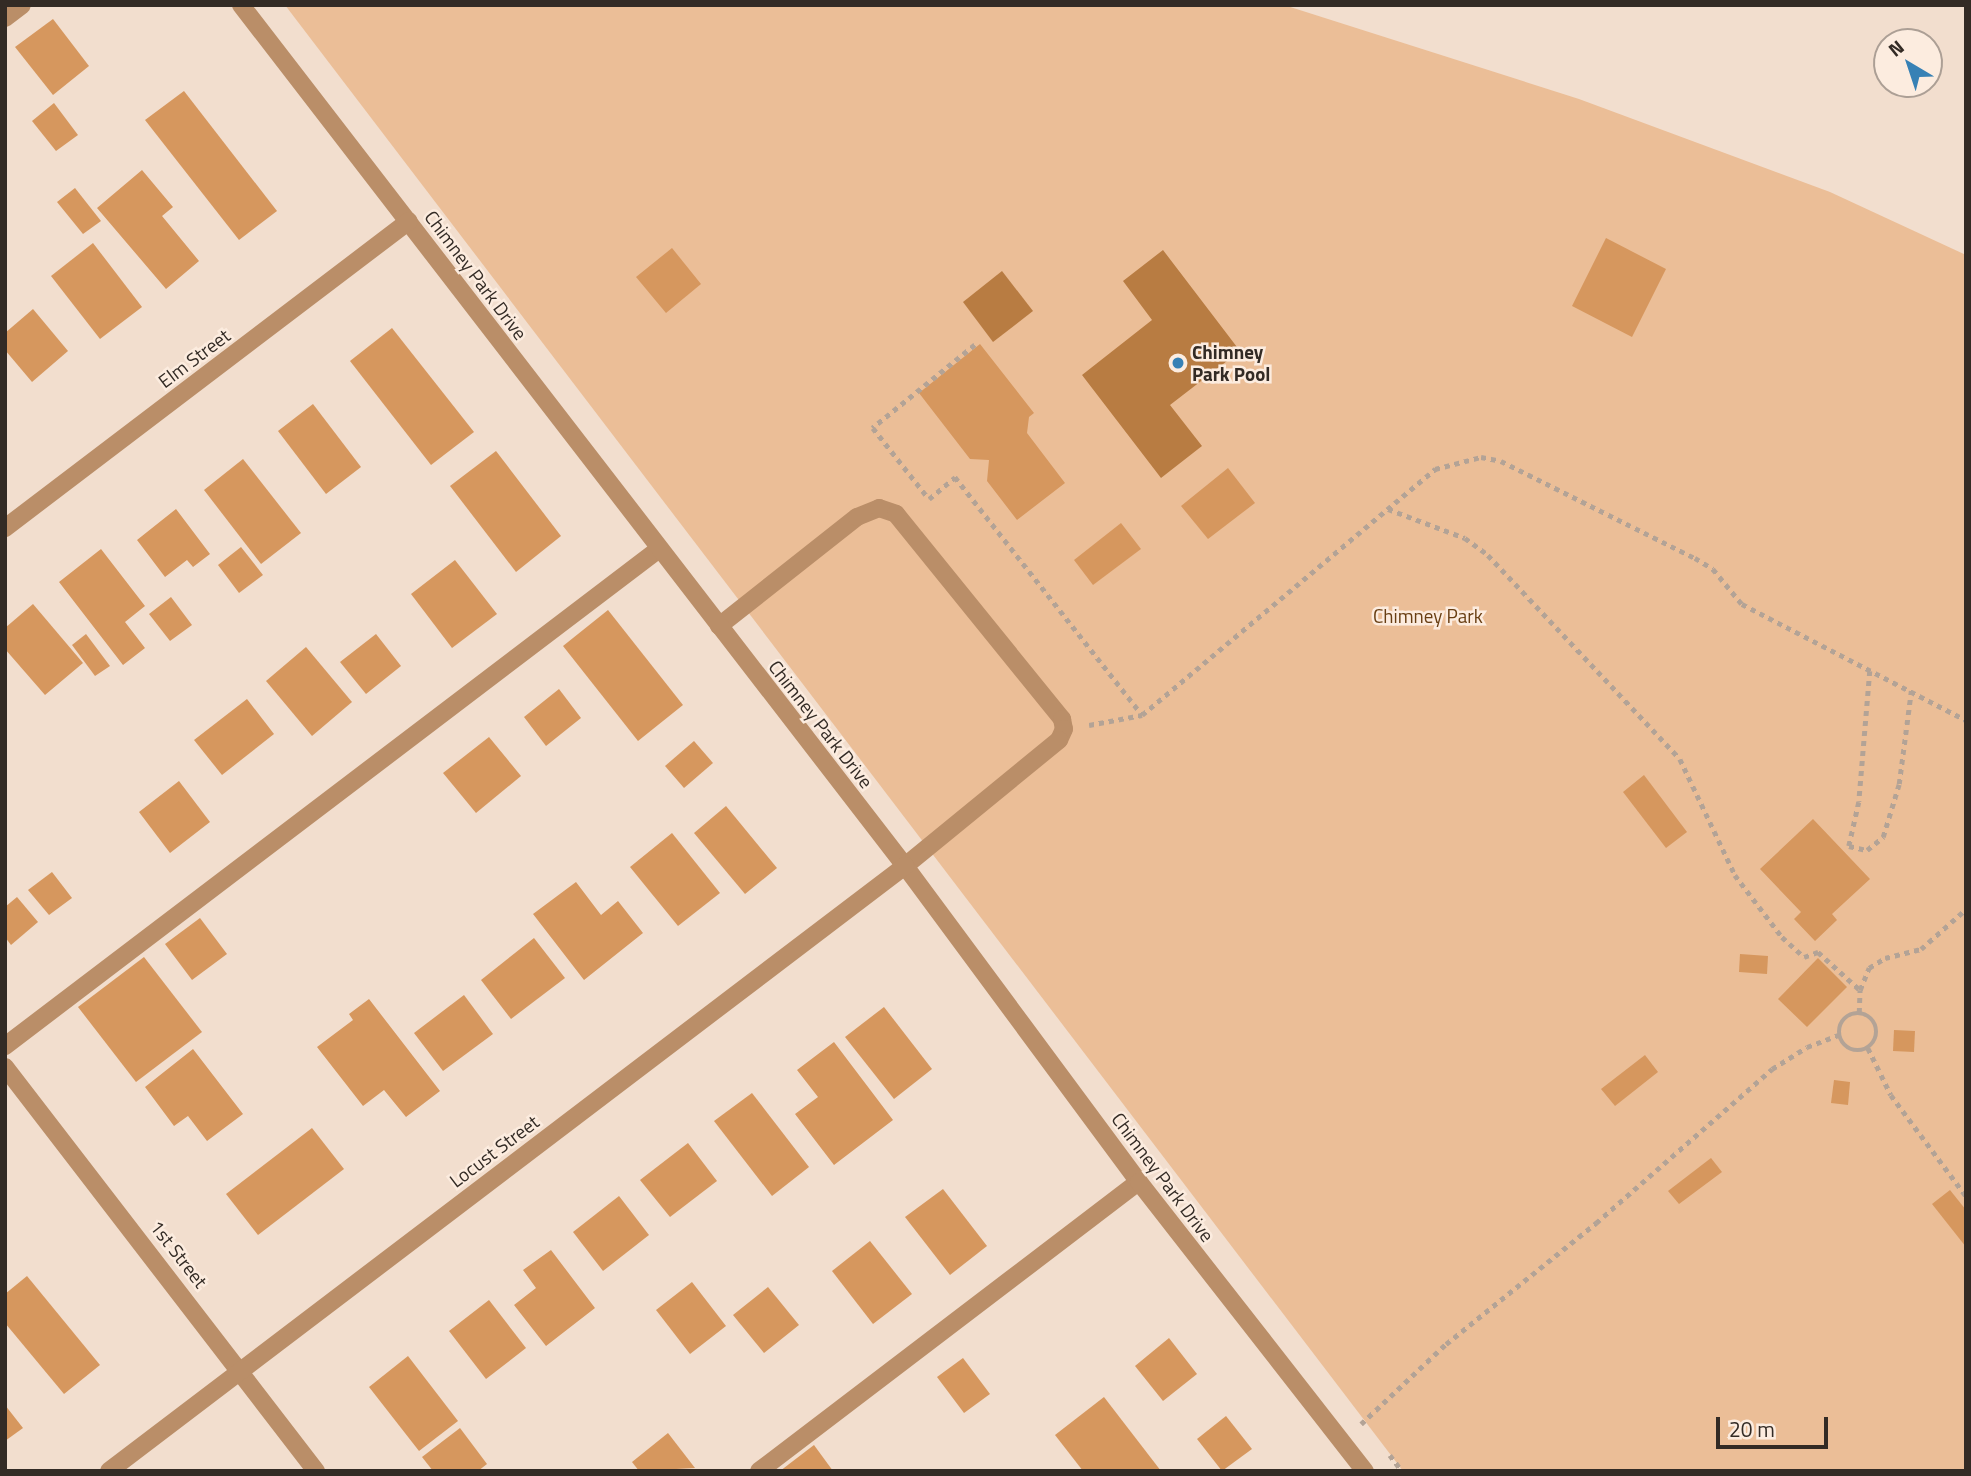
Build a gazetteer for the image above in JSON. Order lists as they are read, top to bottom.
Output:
{
  "streets": {
    "street": [
      "Chimney Park Drive",
      "Elm Street",
      "Locust Street",
      "1st Street"
    ]
  },
  "crossings": [
    ["Chimney Park Drive", "Elm Street"],
    ["Chimney Park Drive", "Locust Street"],
    ["Locust Street", "1st Street"]
  ],
  "parks": ["Chimney Park"],
  "places": ["Chimney Park Pool"],
  "scale_bar": "20 m",
  "north": "top left"
}
